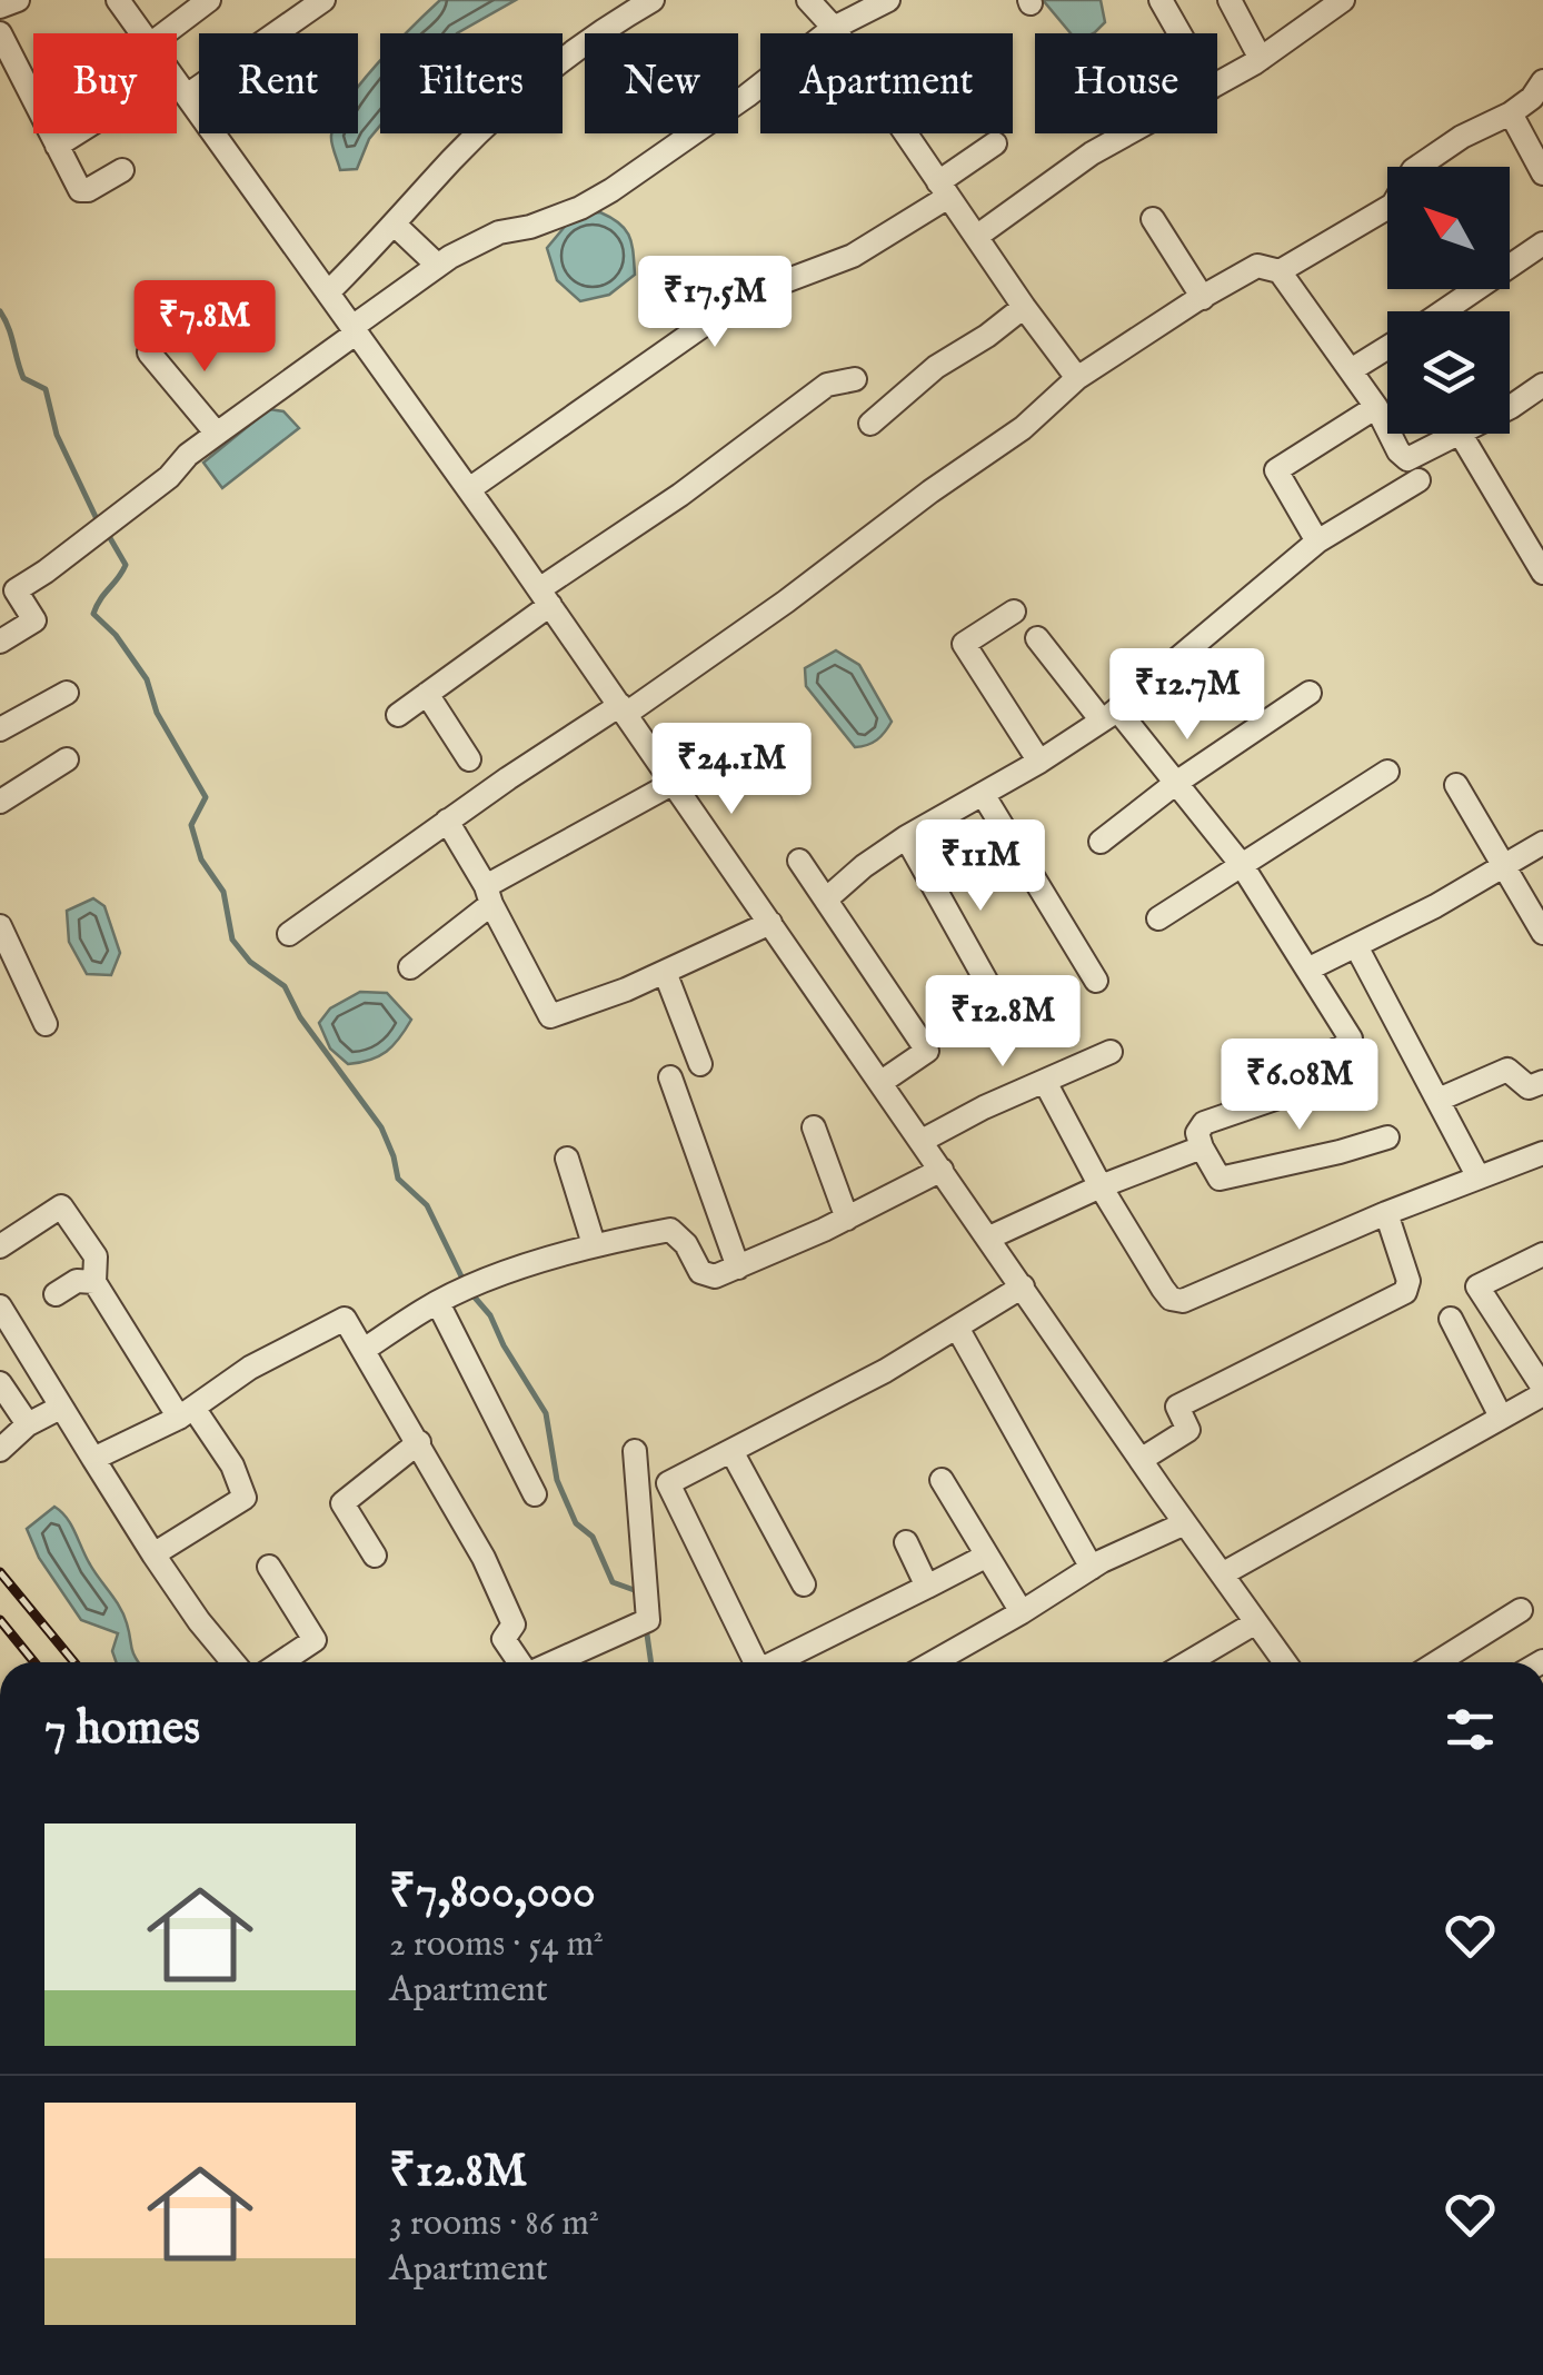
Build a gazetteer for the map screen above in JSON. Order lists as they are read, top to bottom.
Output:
{
  "north": "top left",
  "page": {
    "chip": [
      "Buy",
      "Rent",
      "Filters",
      "New",
      "Apartment",
      "House"
    ],
    "price": [
      "₹17.5M",
      "₹7.8M",
      "₹12.7M",
      "₹24.1M",
      "₹11M",
      "₹12.8M",
      "₹6.08M"
    ],
    "heading": "7 homes",
    "list": [
      {
        "name": "₹7,800,000",
        "note": "2 rooms · 54 m² · Apartment"
      },
      {
        "name": "₹12.8M",
        "note": "3 rooms · 86 m² · Apartment"
      }
    ]
  }
}
